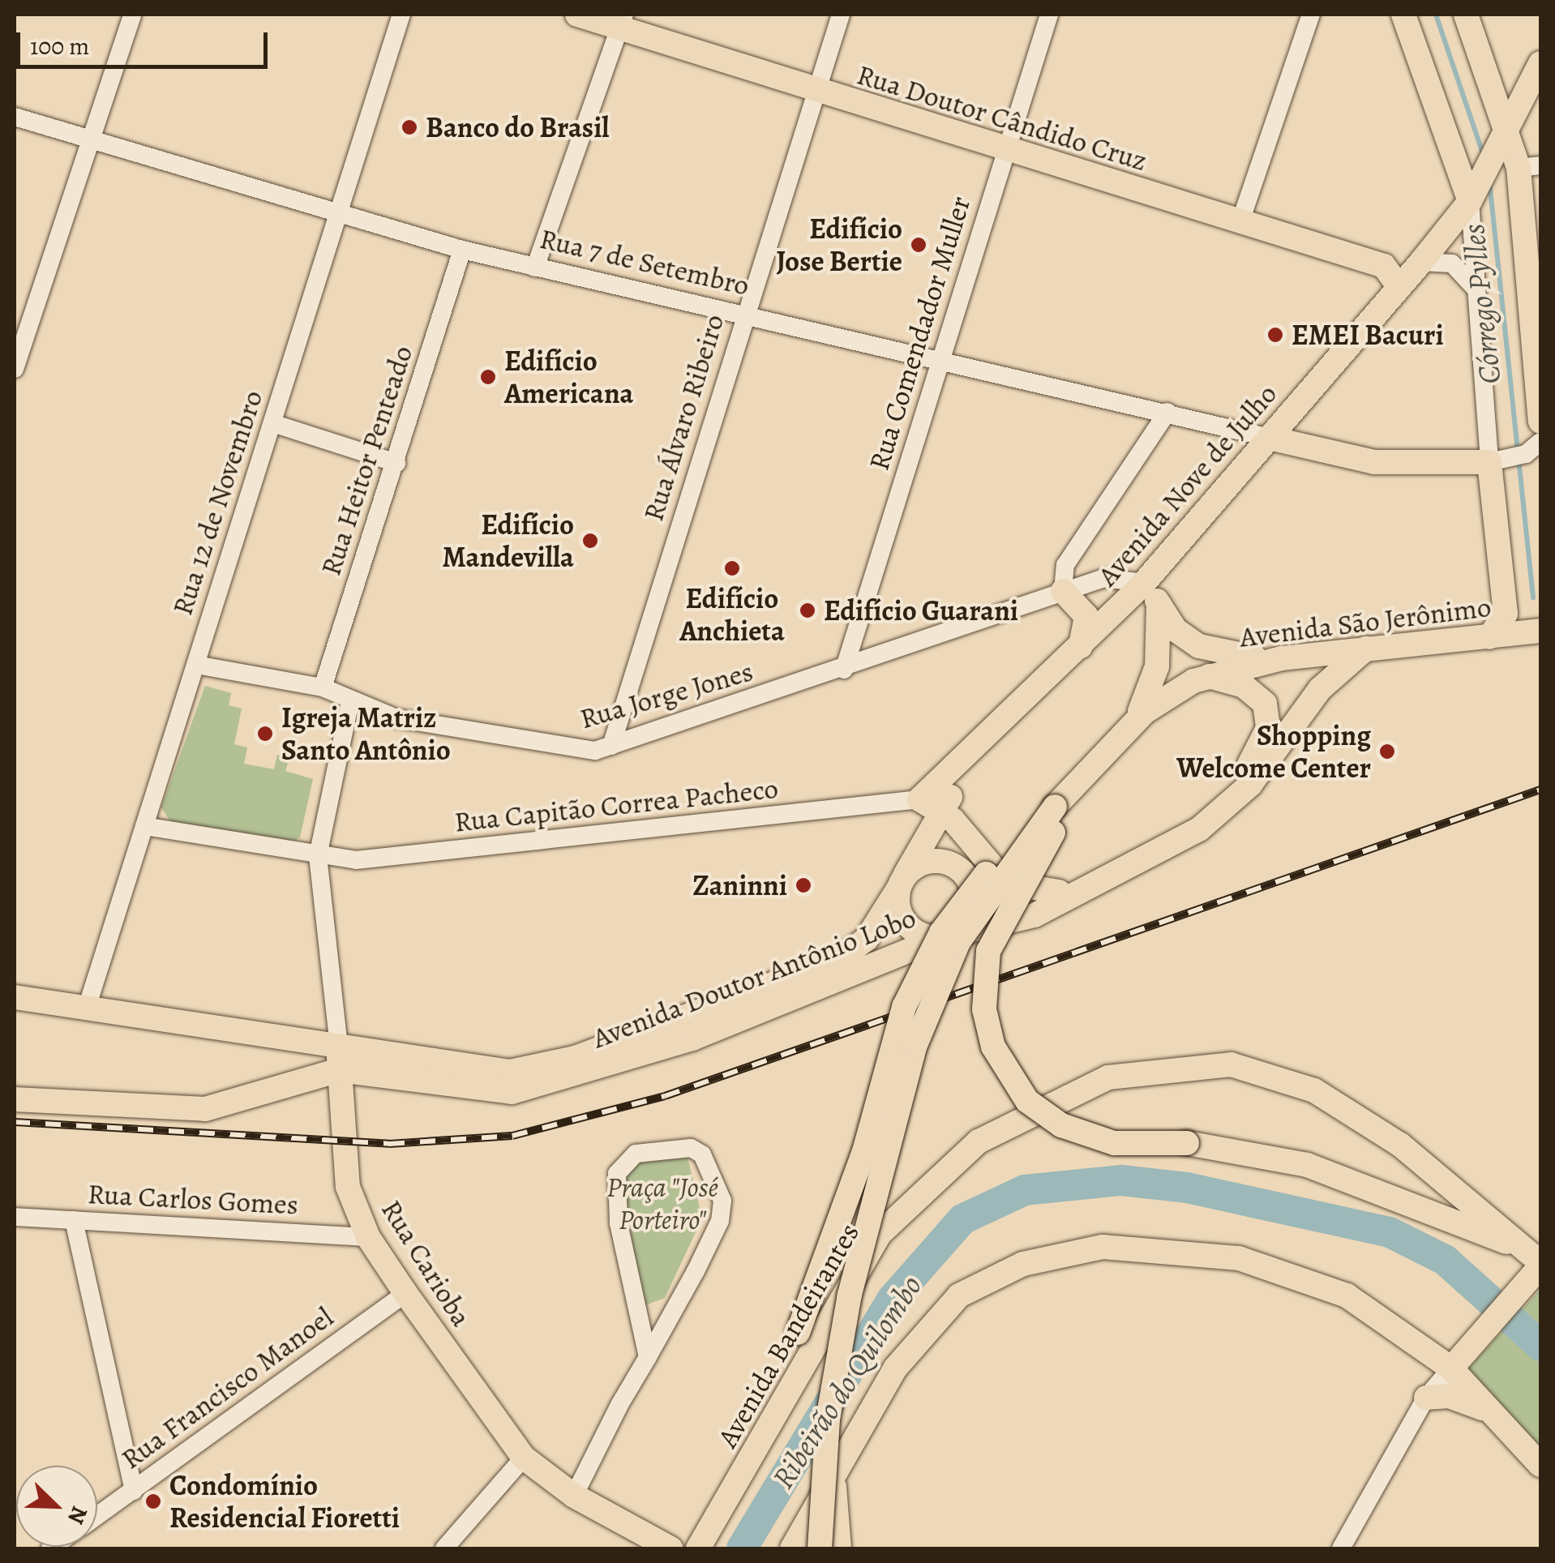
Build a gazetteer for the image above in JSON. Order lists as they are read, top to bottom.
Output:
{
  "streets": {
    "main road": [
      "Rua Doutor Cândido Cruz",
      "Avenida Nove de Julho",
      "Avenida São Jerônimo",
      "Avenida Doutor Antônio Lobo",
      "Rua Carioba",
      "Avenida Bandeirantes"
    ],
    "street": [
      "Rua 7 de Setembro",
      "Rua Comendador Muller",
      "Rua Álvaro Ribeiro",
      "Rua Heitor Penteado",
      "Rua 12 de Novembro",
      "Rua Jorge Jones",
      "Rua Capitão Correa Pacheco",
      "Rua Carlos Gomes",
      "Rua Francisco Manoel"
    ]
  },
  "crossings": [
    ["Rua Doutor Cândido Cruz", "Rua Comendador Muller"],
    ["Rua Doutor Cândido Cruz", "Rua Álvaro Ribeiro"],
    ["Rua Doutor Cândido Cruz", "Avenida Nove de Julho"],
    ["Rua 7 de Setembro", "Rua Comendador Muller"],
    ["Rua 7 de Setembro", "Rua Álvaro Ribeiro"],
    ["Rua 7 de Setembro", "Rua Heitor Penteado"],
    ["Rua 7 de Setembro", "Avenida Nove de Julho"],
    ["Rua 7 de Setembro", "Rua 12 de Novembro"],
    ["Rua Comendador Muller", "Rua Jorge Jones"],
    ["Rua Álvaro Ribeiro", "Rua Jorge Jones"],
    ["Rua Heitor Penteado", "Rua Jorge Jones"],
    ["Avenida Nove de Julho", "Rua Jorge Jones"],
    ["Avenida Nove de Julho", "Avenida Doutor Antônio Lobo"],
    ["Rua 12 de Novembro", "Rua Jorge Jones"],
    ["Rua 12 de Novembro", "Rua Capitão Correa Pacheco"],
    ["Rua 12 de Novembro", "Avenida Doutor Antônio Lobo"],
    ["Avenida São Jerônimo", "Avenida Doutor Antônio Lobo"],
    ["Rua Jorge Jones", "Rua Carioba"],
    ["Rua Capitão Correa Pacheco", "Avenida Doutor Antônio Lobo"],
    ["Rua Capitão Correa Pacheco", "Rua Carioba"],
    ["Avenida Doutor Antônio Lobo", "Rua Carioba"],
    ["Rua Carlos Gomes", "Rua Carioba"],
    ["Rua Carioba", "Rua Francisco Manoel"]
  ],
  "water": ["Córrego Pylles", "Ribeirão do Quilombo"],
  "parks": ["Praça \"José Porteiro\""],
  "places": [
    "Banco do Brasil",
    "Edifício Jose Bertie",
    "EMEI Bacuri",
    "Edifício Americana",
    "Edifício Mandevilla",
    "Edifício Anchieta",
    "Edifício Guarani",
    "Igreja Matriz Santo Antônio",
    "Shopping Welcome Center",
    "Zaninni",
    "Condomínio Residencial Fioretti"
  ],
  "scale_bar": "100 m",
  "north": "bottom right"
}
